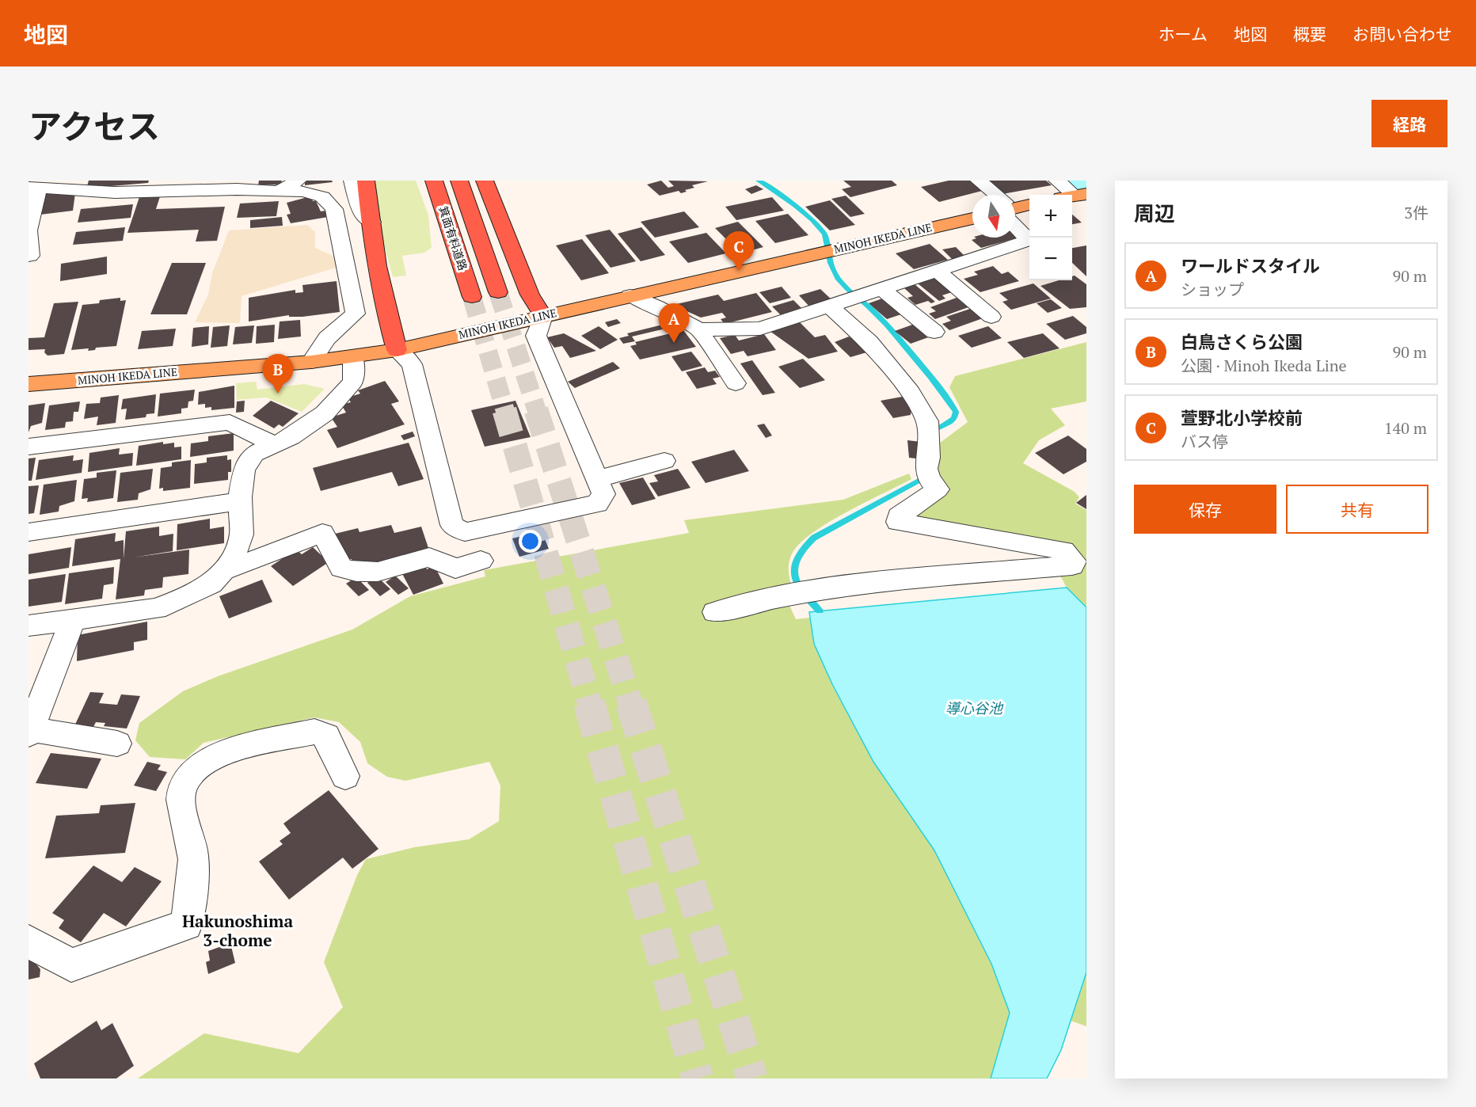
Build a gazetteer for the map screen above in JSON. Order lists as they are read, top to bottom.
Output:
{
  "streets": {
    "highway": ["箕面有料道路"],
    "main road": ["MINOH IKEDA LINE"]
  },
  "districts": ["Hakunoshima 3-chome"],
  "water": ["導心谷池"],
  "north": "bottom",
  "page": {
    "header": "地図",
    "nav": [
      "ホーム",
      "地図",
      "概要",
      "お問い合わせ"
    ],
    "title": "アクセス",
    "buttons": [
      "経路",
      ["保存", "共有"]
    ],
    "heading": ["周辺", "3件"],
    "map_buttons": ["+", "−"],
    "pins": ["C", "A", "B"],
    "list": [
      {
        "mark": "A",
        "name": "ワールドスタイル",
        "note": "ショップ",
        "value": "90 m"
      },
      {
        "mark": "B",
        "name": "白鳥さくら公園",
        "note": "公園 · Minoh Ikeda Line",
        "value": "90 m"
      },
      {
        "mark": "C",
        "name": "萱野北小学校前",
        "note": "バス停",
        "value": "140 m"
      }
    ]
  }
}
